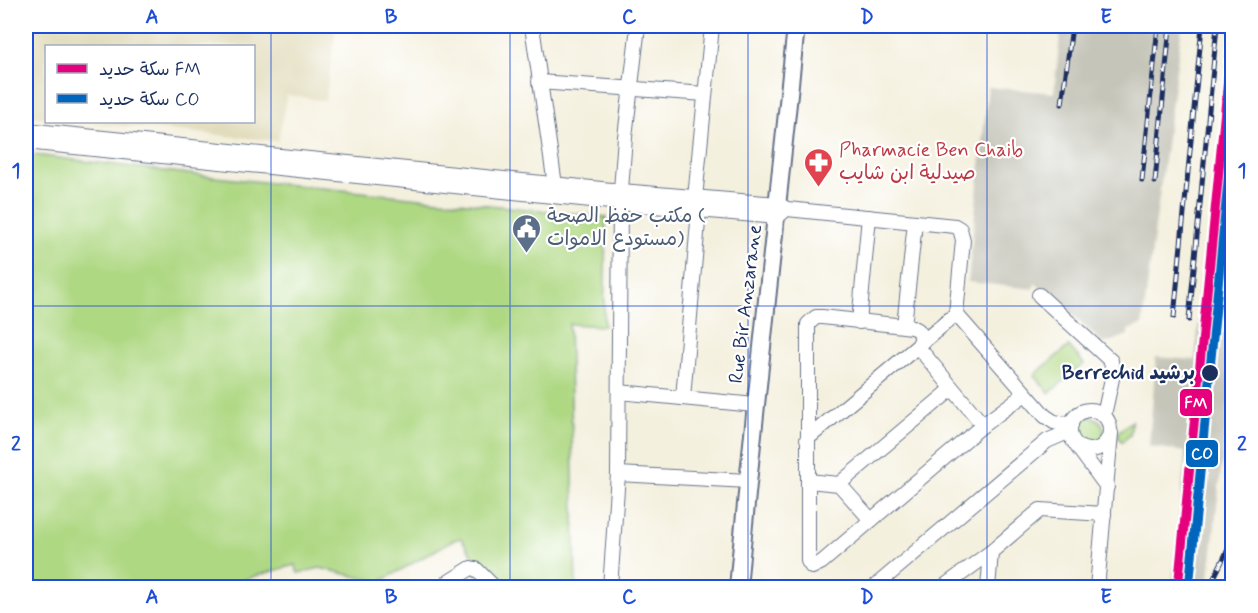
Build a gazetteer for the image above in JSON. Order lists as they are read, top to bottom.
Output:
{
  "streets": {
    "street": ["Rue Bir Anzarane"]
  },
  "places": {
    "pharmacy": ["Pharmacie Ben Chaib صيدلية ابن شايب"],
    "public building": ["مكتب حفظ الصحة ( مستودع الاموات)"],
    "other": ["Berrechid برشيد"]
  },
  "lines": ["rail line FM", "rail line CO"],
  "legend": ["سكة حديد FM", "سكة حديد CO"],
  "grid": {
    "columns": [
      "A",
      "B",
      "C",
      "D",
      "E"
    ],
    "rows": ["1", "2"]
  }
}
